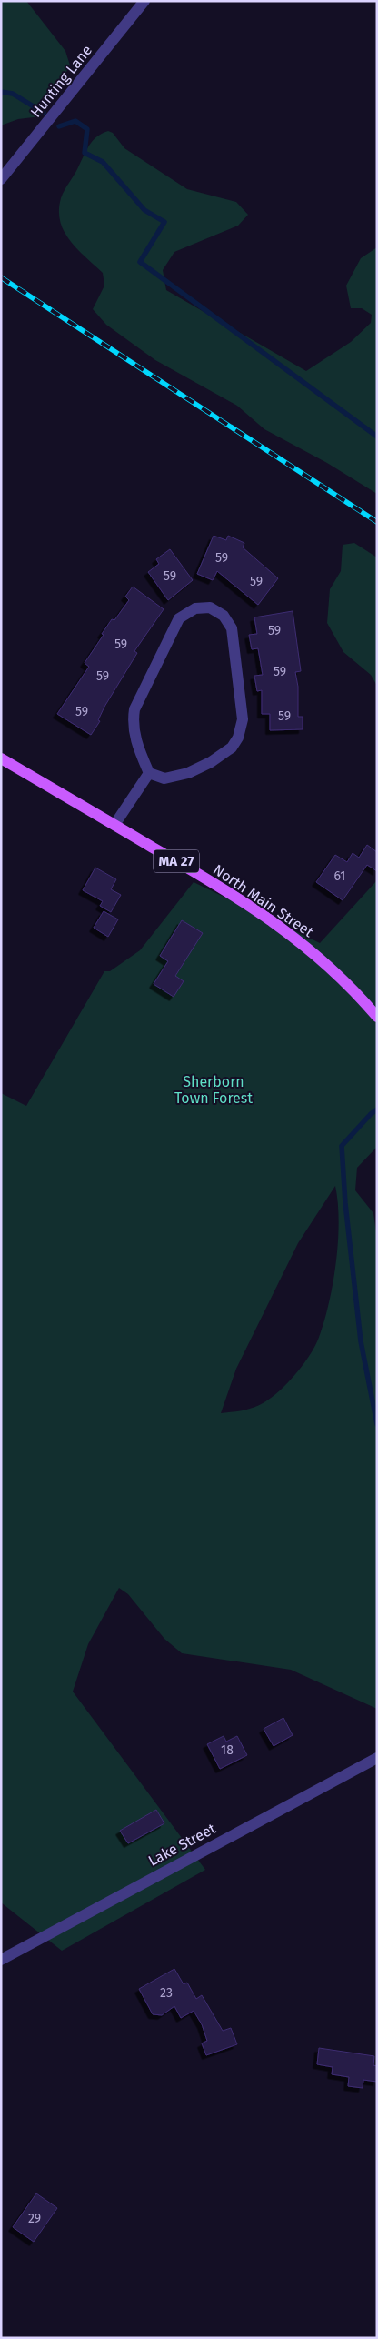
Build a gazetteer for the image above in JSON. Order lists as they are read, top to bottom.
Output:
{
  "streets": {
    "main road": ["MA 27", "North Main Street"],
    "street": ["Hunting Lane", "Lake Street"]
  },
  "parks": ["Sherborn Town Forest"],
  "house_numbers": [
    "59",
    "59",
    "59",
    "59",
    "59",
    "59",
    "59",
    "59",
    "59",
    "61",
    "18",
    "23",
    "29"
  ]
}
